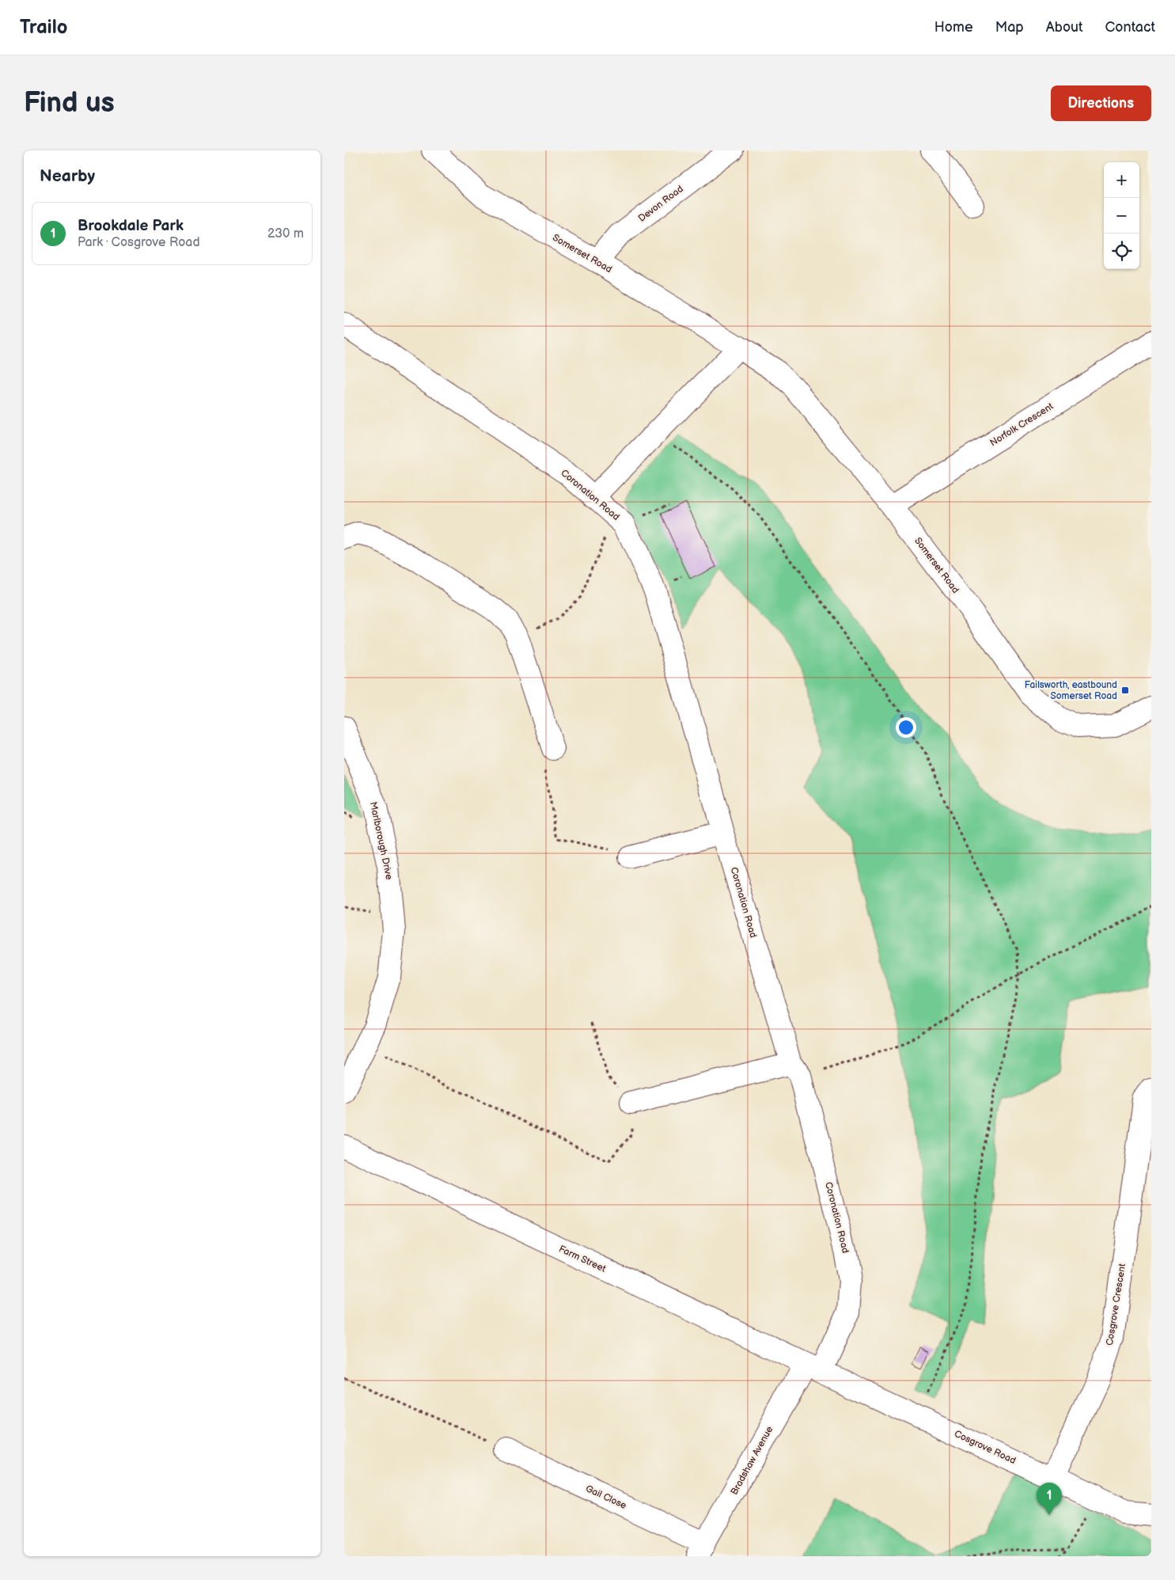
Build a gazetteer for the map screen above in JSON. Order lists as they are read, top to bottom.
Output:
{
  "streets": {
    "street": [
      "Devon Road",
      "Somerset Road",
      "Norfolk Crescent",
      "Coronation Road",
      "Marlborough Drive",
      "Farm Street",
      "Cosgrove Crescent",
      "Cosgrove Road",
      "Bradshaw Avenue",
      "Gail Close"
    ]
  },
  "crossings": [
    ["Devon Road", "Somerset Road"],
    ["Somerset Road", "Norfolk Crescent"],
    ["Coronation Road", "Farm Street"],
    ["Coronation Road", "Cosgrove Road"],
    ["Coronation Road", "Bradshaw Avenue"],
    ["Farm Street", "Cosgrove Road"],
    ["Farm Street", "Bradshaw Avenue"],
    ["Cosgrove Crescent", "Cosgrove Road"],
    ["Cosgrove Road", "Bradshaw Avenue"],
    ["Bradshaw Avenue", "Gail Close"]
  ],
  "places": {
    "transit": ["Failsworth, eastbound Somerset Road"]
  },
  "page": {
    "header": "Trailo",
    "nav": [
      "Home",
      "Map",
      "About",
      "Contact"
    ],
    "buttons": "Directions",
    "title": "Find us",
    "heading": "Nearby",
    "map_buttons": ["+", "−"],
    "list": [
      {
        "mark": "1",
        "name": "Brookdale Park",
        "note": "Park · Cosgrove Road",
        "value": "230 m"
      }
    ],
    "pins": "1"
  }
}
